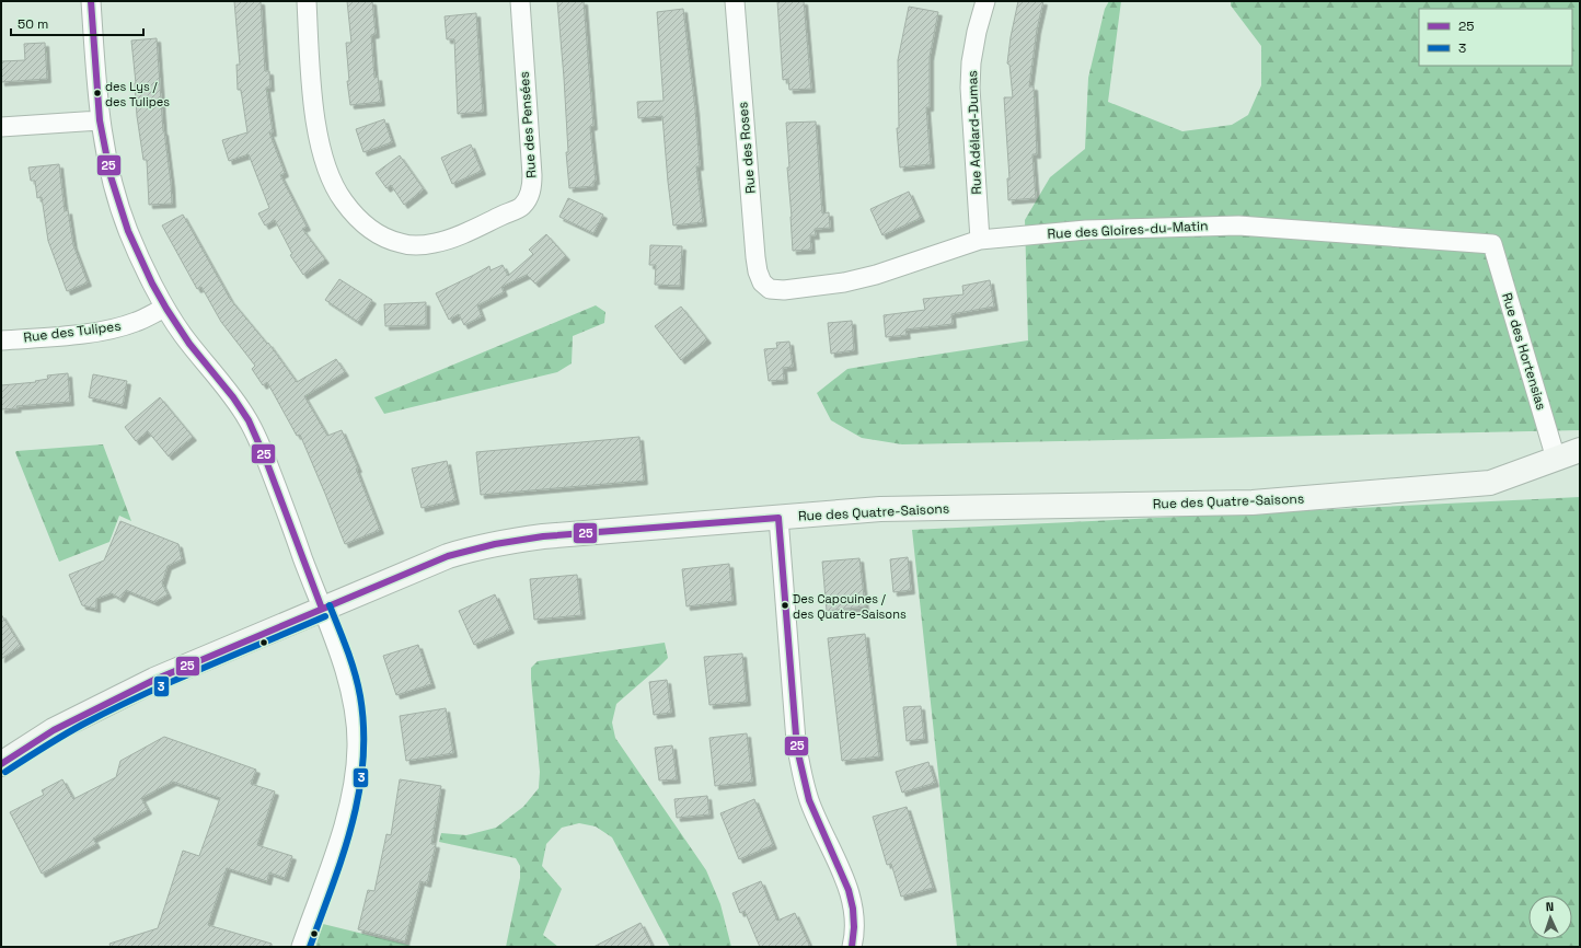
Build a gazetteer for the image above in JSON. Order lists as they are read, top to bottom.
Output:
{
  "streets": {
    "street": [
      "Rue des Pensées",
      "Rue Adélard-Dumas",
      "Rue des Roses",
      "Rue des Gloires-du-Matin",
      "Rue des Tulipes",
      "Rue des Hortensias",
      "Rue des Quatre-Saisons"
    ]
  },
  "crossings": [
    ["Rue Adélard-Dumas", "Rue des Gloires-du-Matin"],
    ["Rue des Roses", "Rue des Gloires-du-Matin"],
    ["Rue des Gloires-du-Matin", "Rue des Hortensias"],
    ["Rue des Hortensias", "Rue des Quatre-Saisons"]
  ],
  "places": ["des Lys / des Tulipes", "Des Capcuines / des Quatre-Saisons"],
  "lines": ["transit line 25", "transit line 3"],
  "legend": ["25", "3"],
  "scale_bar": "50 m",
  "north": "top"
}
